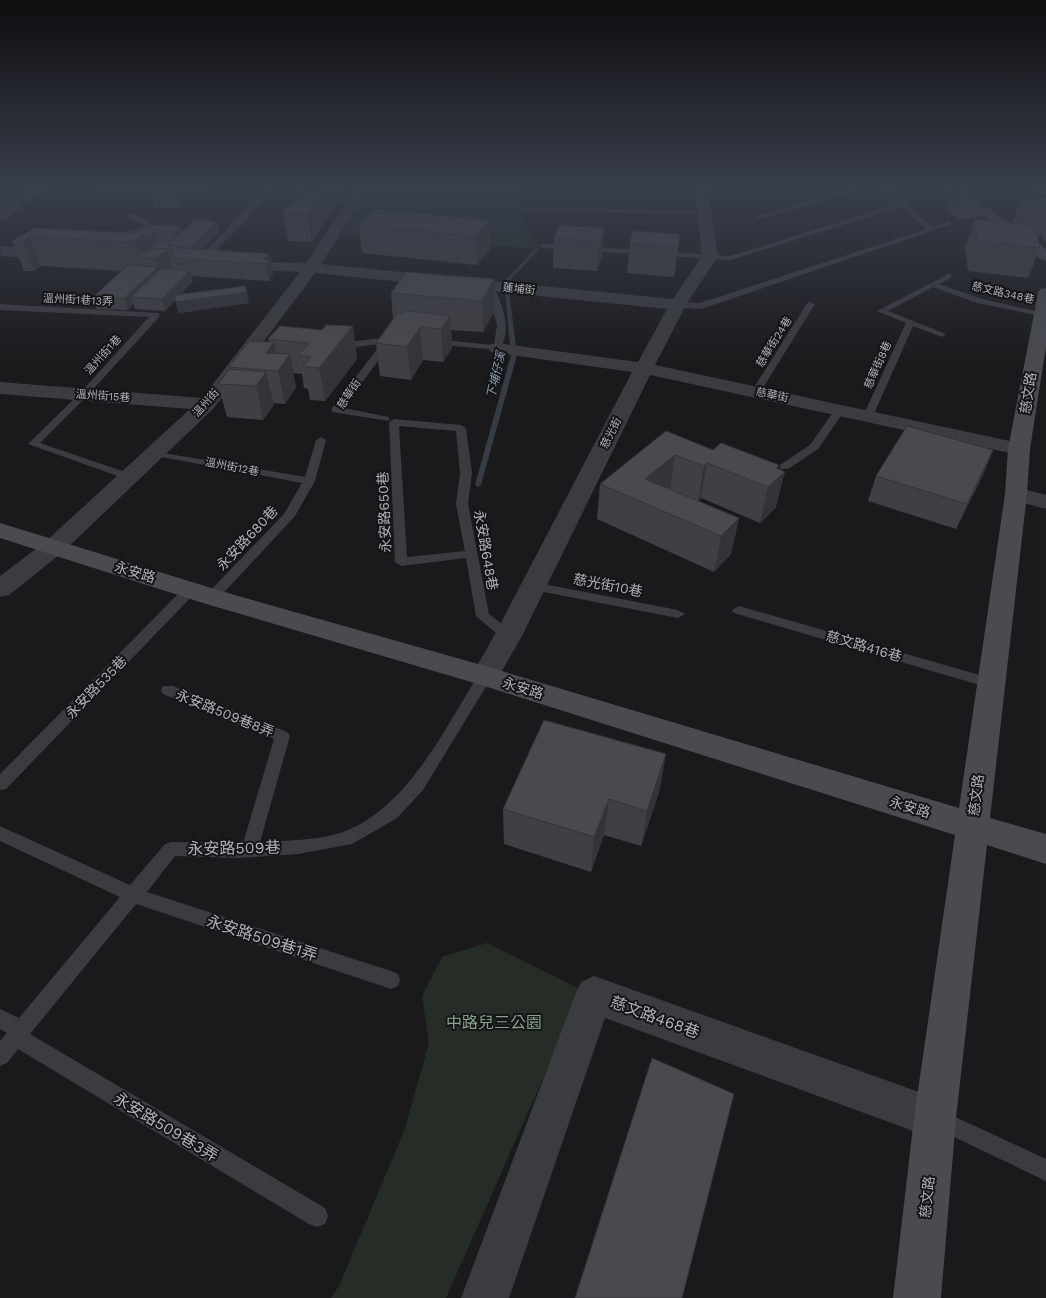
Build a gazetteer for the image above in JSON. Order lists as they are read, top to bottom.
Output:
{
  "streets": {
    "street": [
      "蓮埔街",
      "慈文路",
      "慈華街",
      "溫州街15巷",
      "溫州街",
      "慈光街",
      "永安路",
      "慈文路468巷"
    ],
    "lane": [
      "慈文路348巷",
      "溫州街1巷13弄",
      "慈華街24巷",
      "溫州街1巷",
      "慈華街8巷",
      "溫州街12巷",
      "永安路650巷",
      "永安路680巷",
      "永安路648巷",
      "慈光街10巷",
      "慈文路416巷",
      "永安路535巷",
      "永安路509巷8弄",
      "永安路509巷",
      "永安路509巷1弄",
      "永安路509巷3弄"
    ]
  },
  "crossings": [
    ["蓮埔街", "溫州街"],
    ["蓮埔街", "慈光街"],
    ["慈文路348巷", "慈文路"],
    ["溫州街1巷13弄", "溫州街1巷"],
    ["慈華街24巷", "慈華街"],
    ["溫州街1巷", "溫州街15巷"],
    ["溫州街1巷", "溫州街"],
    ["慈華街8巷", "慈華街"],
    ["慈文路", "慈華街"],
    ["慈文路", "永安路"],
    ["慈文路", "慈文路416巷"],
    ["慈文路", "慈文路468巷"],
    ["慈華街", "慈光街"],
    ["慈華街", "永安路650巷"],
    ["慈華街", "永安路648巷"],
    ["溫州街15巷", "溫州街"],
    ["溫州街", "溫州街12巷"],
    ["溫州街", "永安路"],
    ["慈光街", "永安路648巷"],
    ["慈光街", "永安路"],
    ["慈光街", "慈光街10巷"],
    ["慈光街", "永安路509巷"],
    ["溫州街12巷", "永安路680巷"],
    ["永安路650巷", "永安路648巷"],
    ["永安路680巷", "永安路"],
    ["永安路680巷", "永安路535巷"],
    ["永安路", "永安路535巷"],
    ["永安路", "永安路509巷"],
    ["永安路509巷8弄", "永安路509巷"],
    ["永安路509巷", "永安路509巷1弄"],
    ["永安路509巷", "永安路509巷3弄"]
  ],
  "water": ["下埔仔溪"],
  "parks": ["中路兒三公園"]
}
